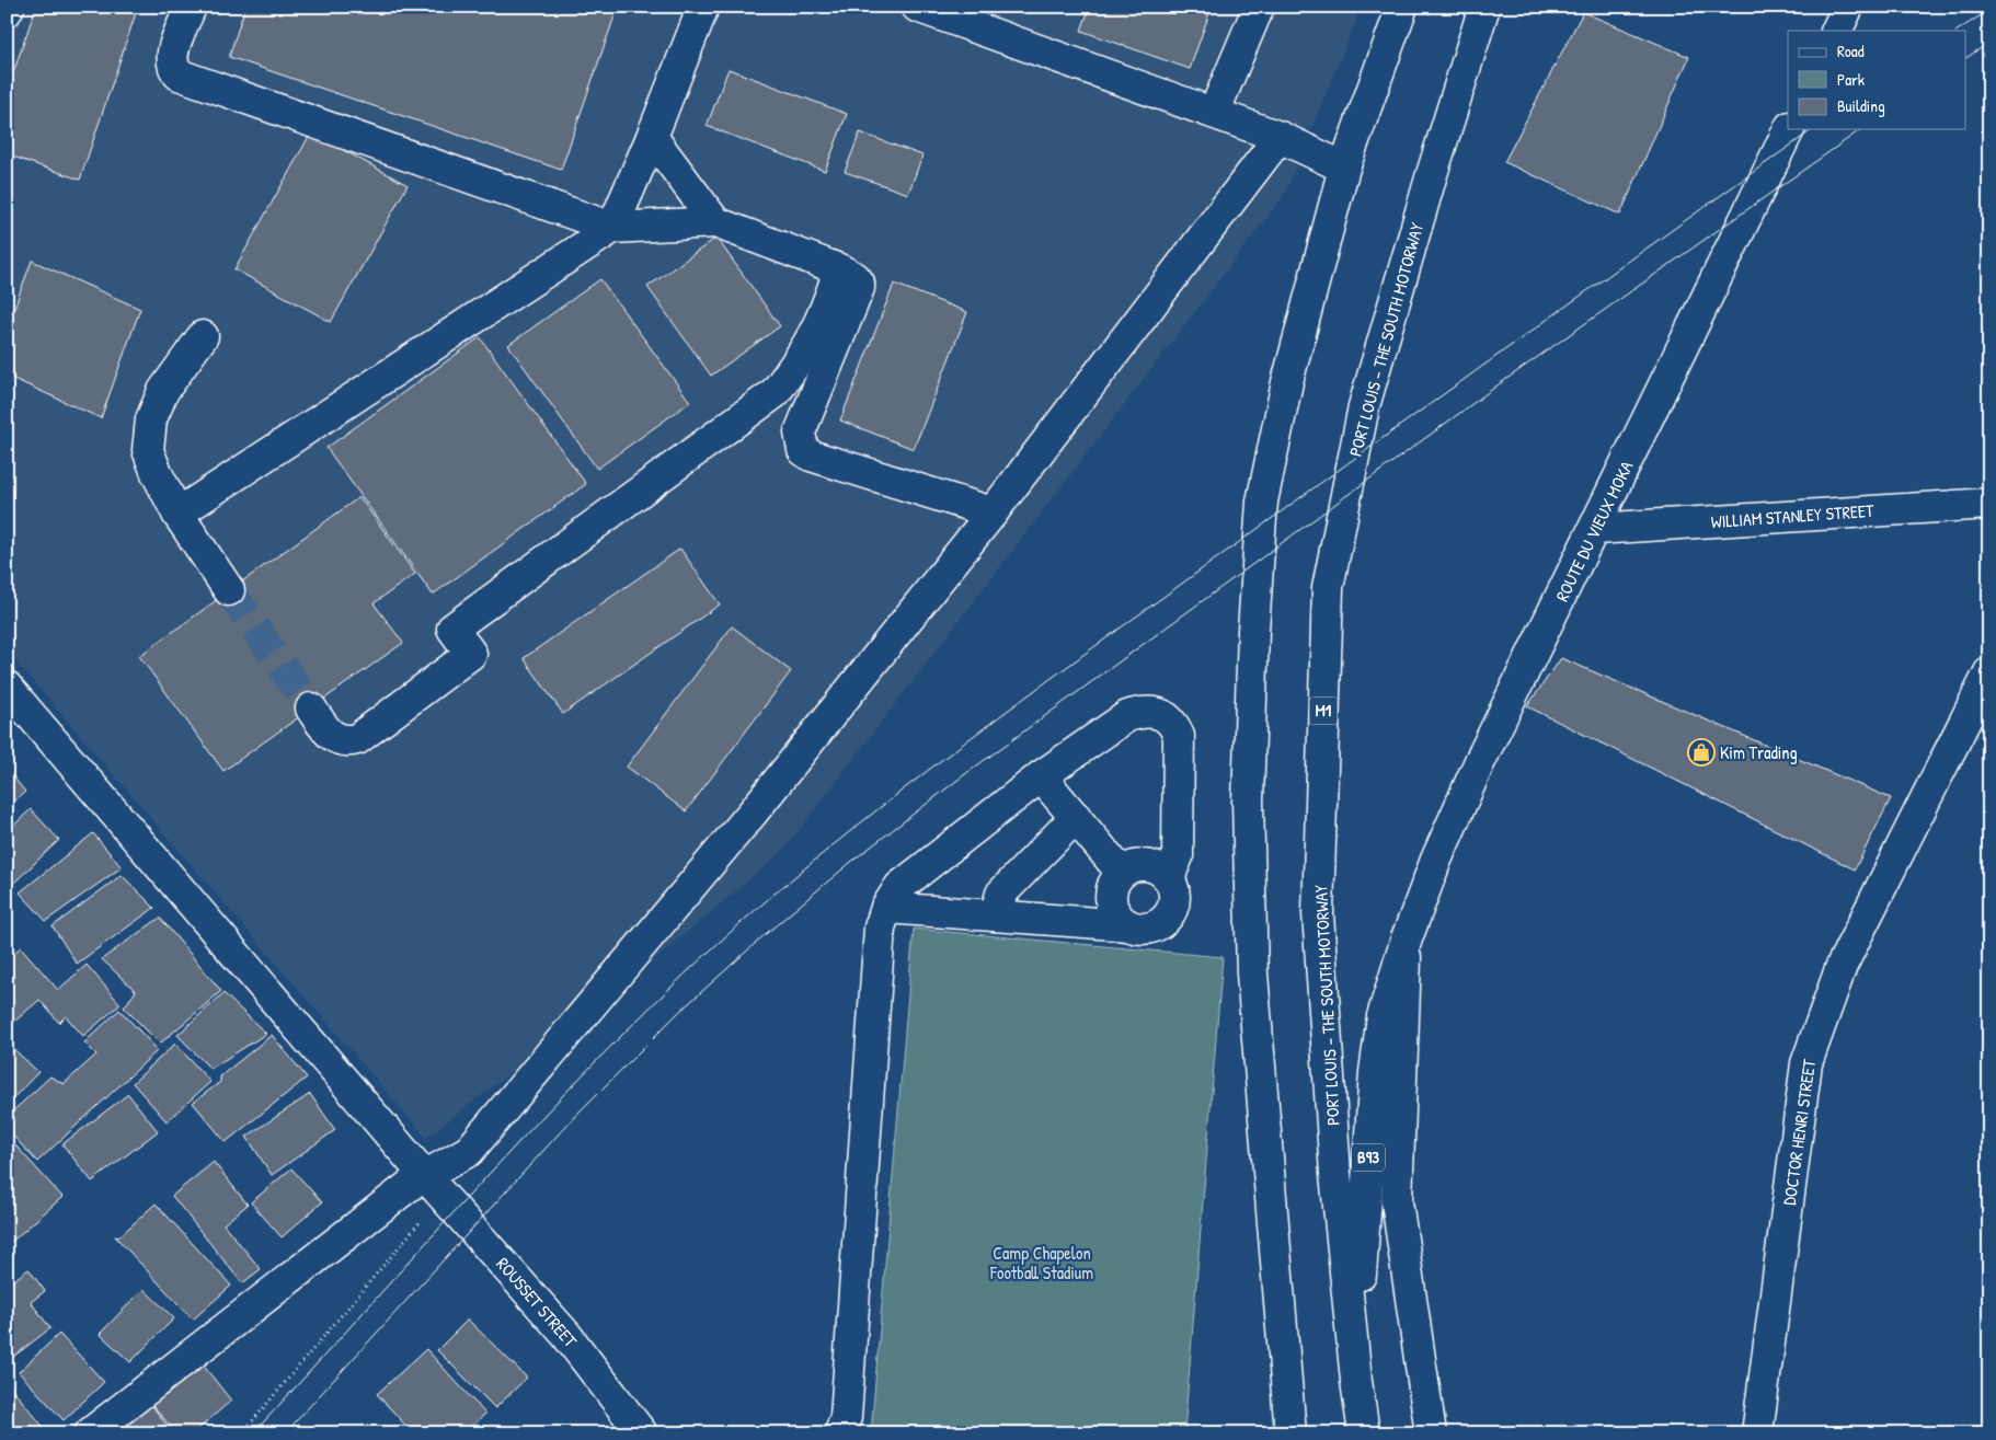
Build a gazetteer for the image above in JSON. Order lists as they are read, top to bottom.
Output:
{
  "streets": {
    "main road": [
      "PORT LOUIS – THE SOUTH MOTORWAY",
      "WILLIAM STANLEY STREET",
      "ROUTE DU VIEUX MOKA",
      "M1",
      "DOCTOR HENRI STREET",
      "B93",
      "ROUSSET STREET"
    ]
  },
  "crossings": [
    ["PORT LOUIS – THE SOUTH MOTORWAY", "B93"],
    ["WILLIAM STANLEY STREET", "ROUTE DU VIEUX MOKA"],
    ["ROUTE DU VIEUX MOKA", "B93"]
  ],
  "parks": ["Camp Chapelon Football Stadium"],
  "places": {
    "shop": ["Kim Trading"]
  },
  "legend": ["Road", "Park", "Building"]
}
